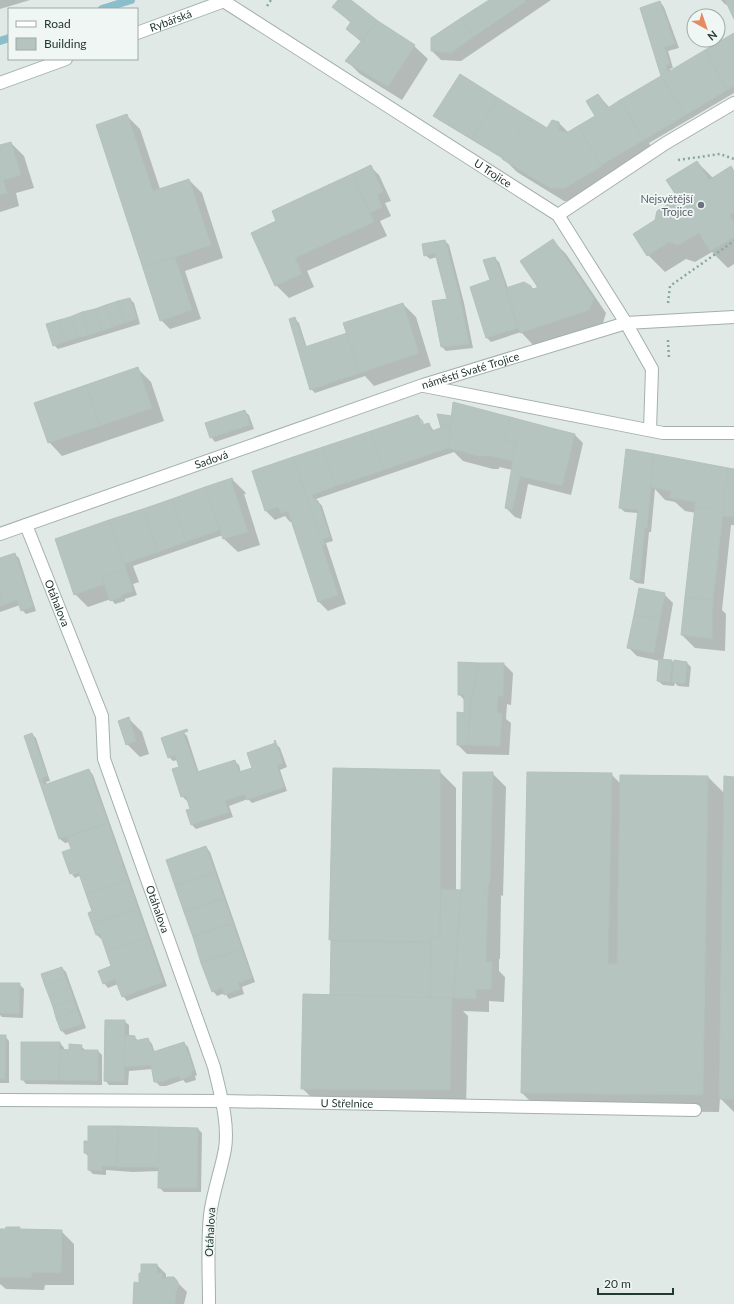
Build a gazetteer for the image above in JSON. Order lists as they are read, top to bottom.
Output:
{
  "streets": {
    "street": [
      "Rybářská",
      "U Trojice",
      "náměstí Svaté Trojice",
      "Sadová",
      "Otáhalova",
      "U Střelnice"
    ]
  },
  "crossings": [
    ["Rybářská", "U Trojice"],
    ["U Trojice", "náměstí Svaté Trojice"],
    ["náměstí Svaté Trojice", "Sadová"],
    ["Sadová", "Otáhalova"],
    ["Otáhalova", "U Střelnice"]
  ],
  "places": ["Nejsvětější Trojice"],
  "legend": ["Road", "Building"],
  "scale_bar": "20 m",
  "north": "bottom right"
}
